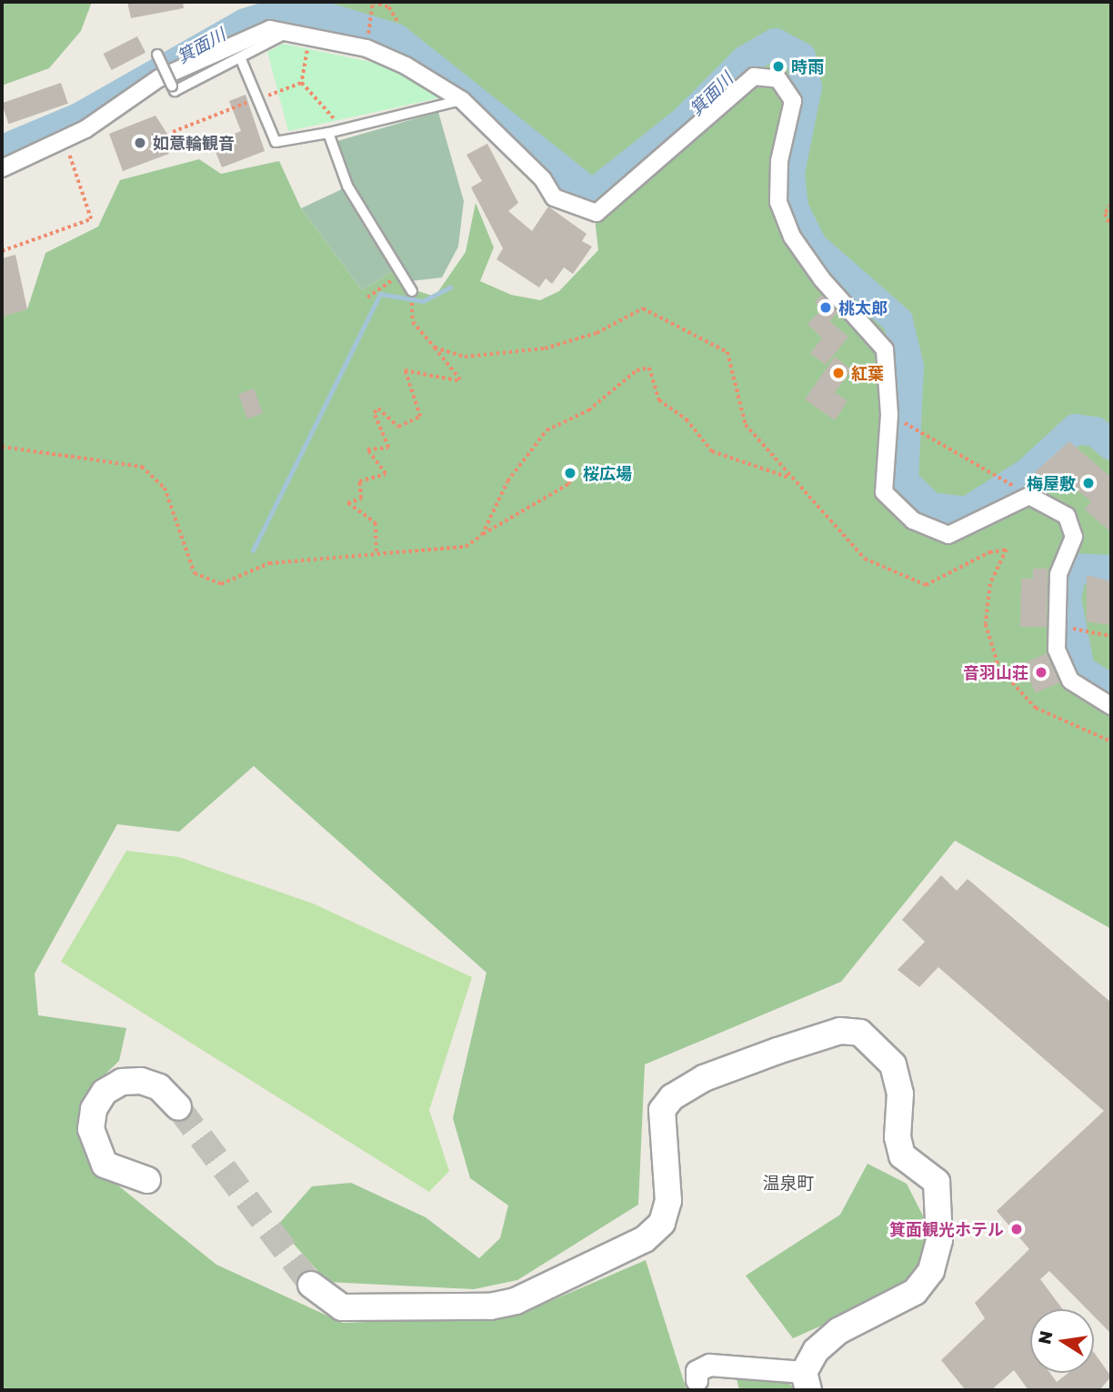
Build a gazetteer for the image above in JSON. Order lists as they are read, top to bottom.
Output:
{
  "districts": ["温泉町"],
  "water": ["箕面川"],
  "places": [
    "時雨",
    "如意輪観音",
    "桃太郎",
    "紅葉",
    "桜広場",
    "梅屋敷",
    "音羽山荘",
    "箕面観光ホテル"
  ],
  "north": "left"
}
